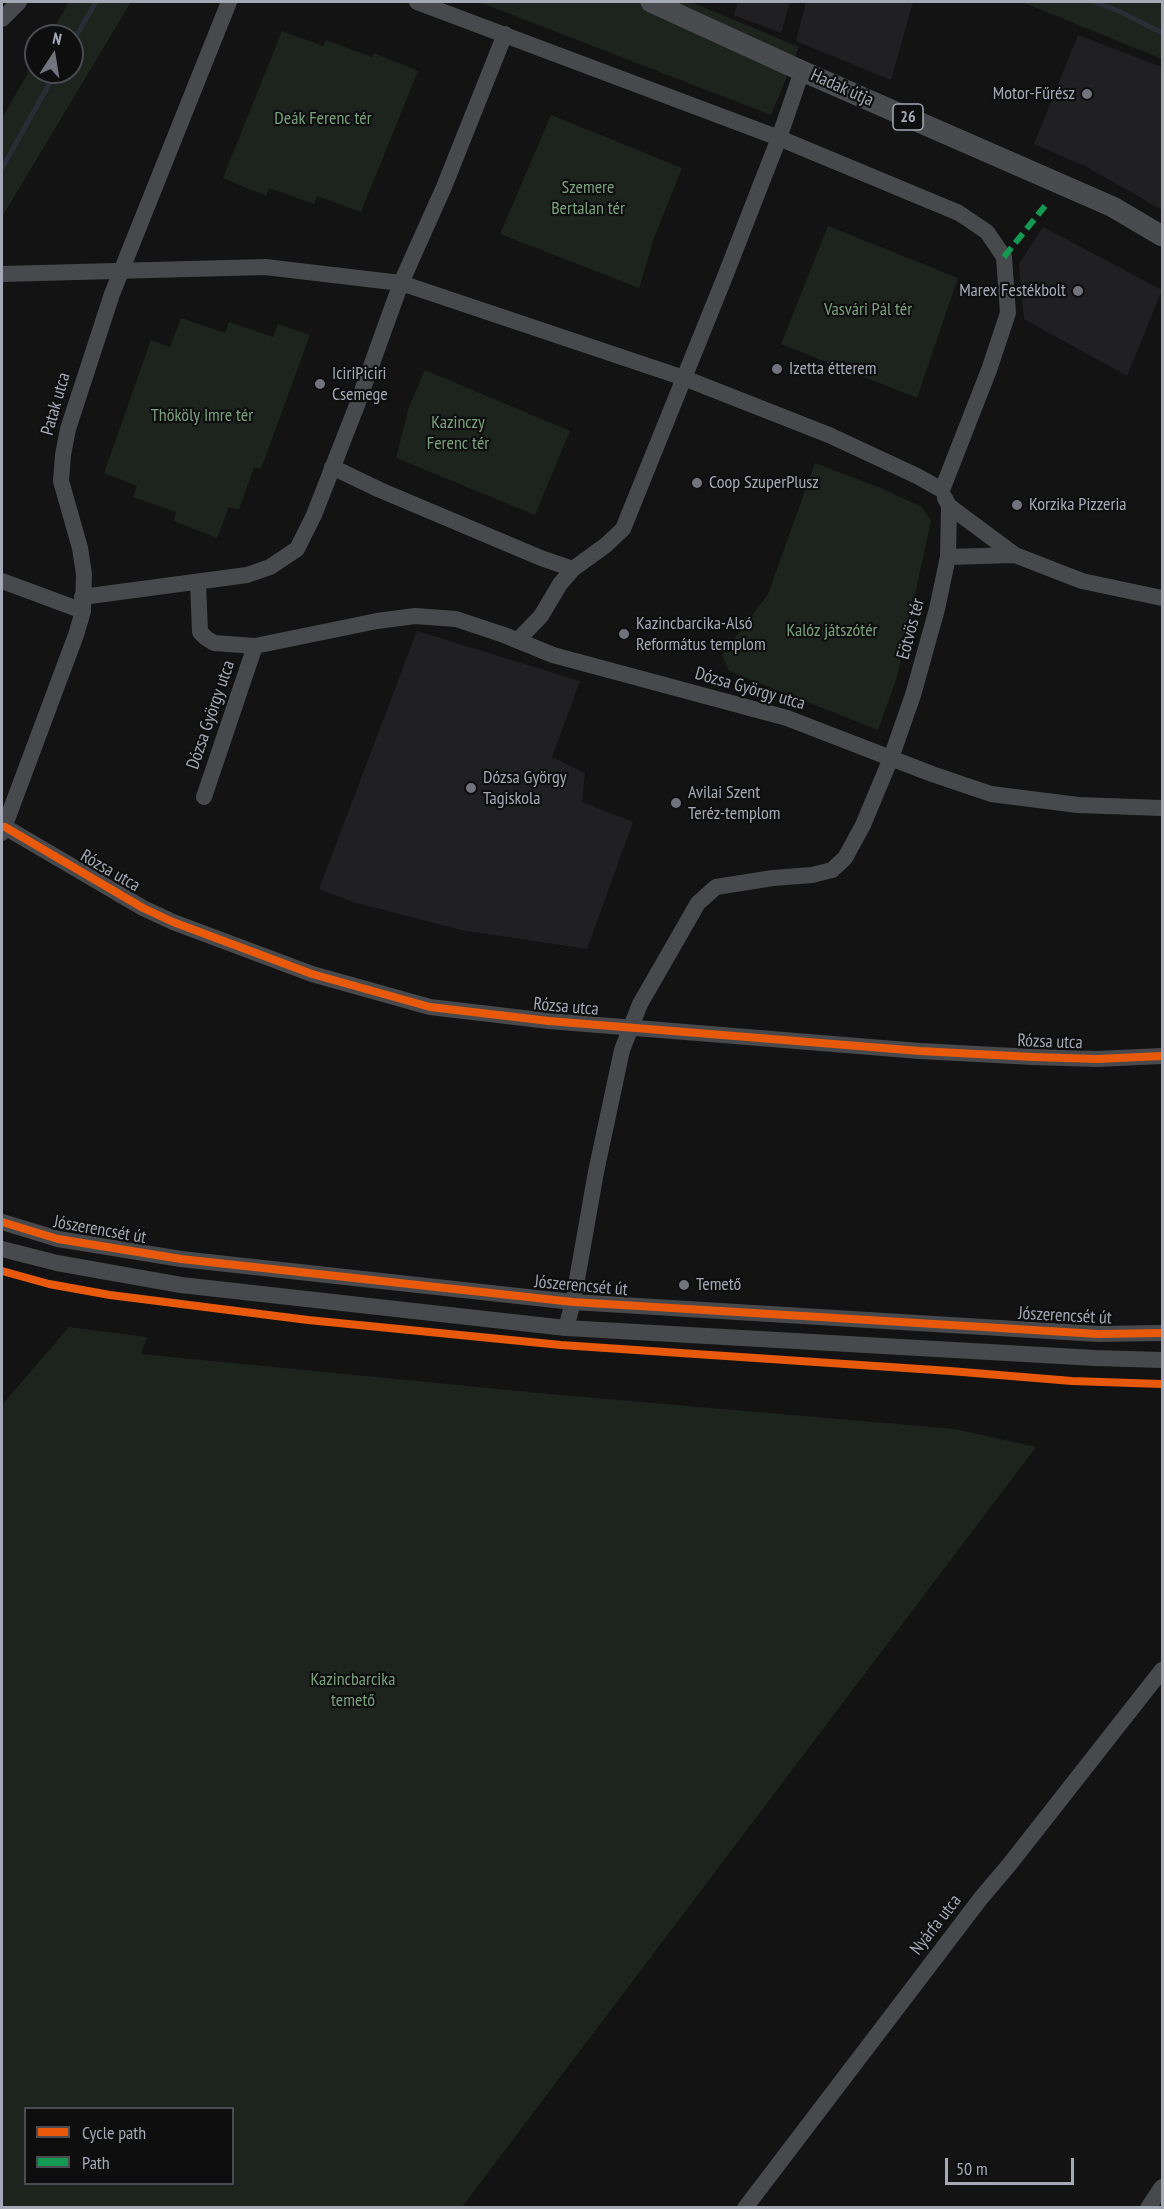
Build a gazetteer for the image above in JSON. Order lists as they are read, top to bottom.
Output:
{
  "streets": {
    "main road": ["Hadak útja", "26"],
    "street": [
      "Patak utca",
      "Eötvös tér",
      "Dózsa György utca",
      "Rózsa utca",
      "Jószerencsét út",
      "Nyárfa utca"
    ]
  },
  "crossings": [
    ["Patak utca", "Rózsa utca"],
    ["Eötvös tér", "Dózsa György utca"],
    ["Eötvös tér", "Rózsa utca"],
    ["Eötvös tér", "Jószerencsét út"]
  ],
  "parks": [
    "Deák Ferenc tér",
    "Szemere Bertalan tér",
    "Vasvári Pál tér",
    "Thököly Imre tér",
    "Kazinczy Ferenc tér",
    "Kalóz játszótér",
    "Kazincbarcika temető"
  ],
  "places": [
    "Motor-Fűrész",
    "Marex Festékbolt",
    "Izetta étterem",
    "IciriPiciri Csemege",
    "Coop SzuperPlusz",
    "Korzika Pizzeria",
    "Kazincbarcika-Alsó Református templom",
    "Dózsa György Tagiskola",
    "Avilai Szent Teréz-templom",
    "Temető"
  ],
  "legend": ["Cycle path", "Path"],
  "scale_bar": "50 m",
  "north": "top"
}
